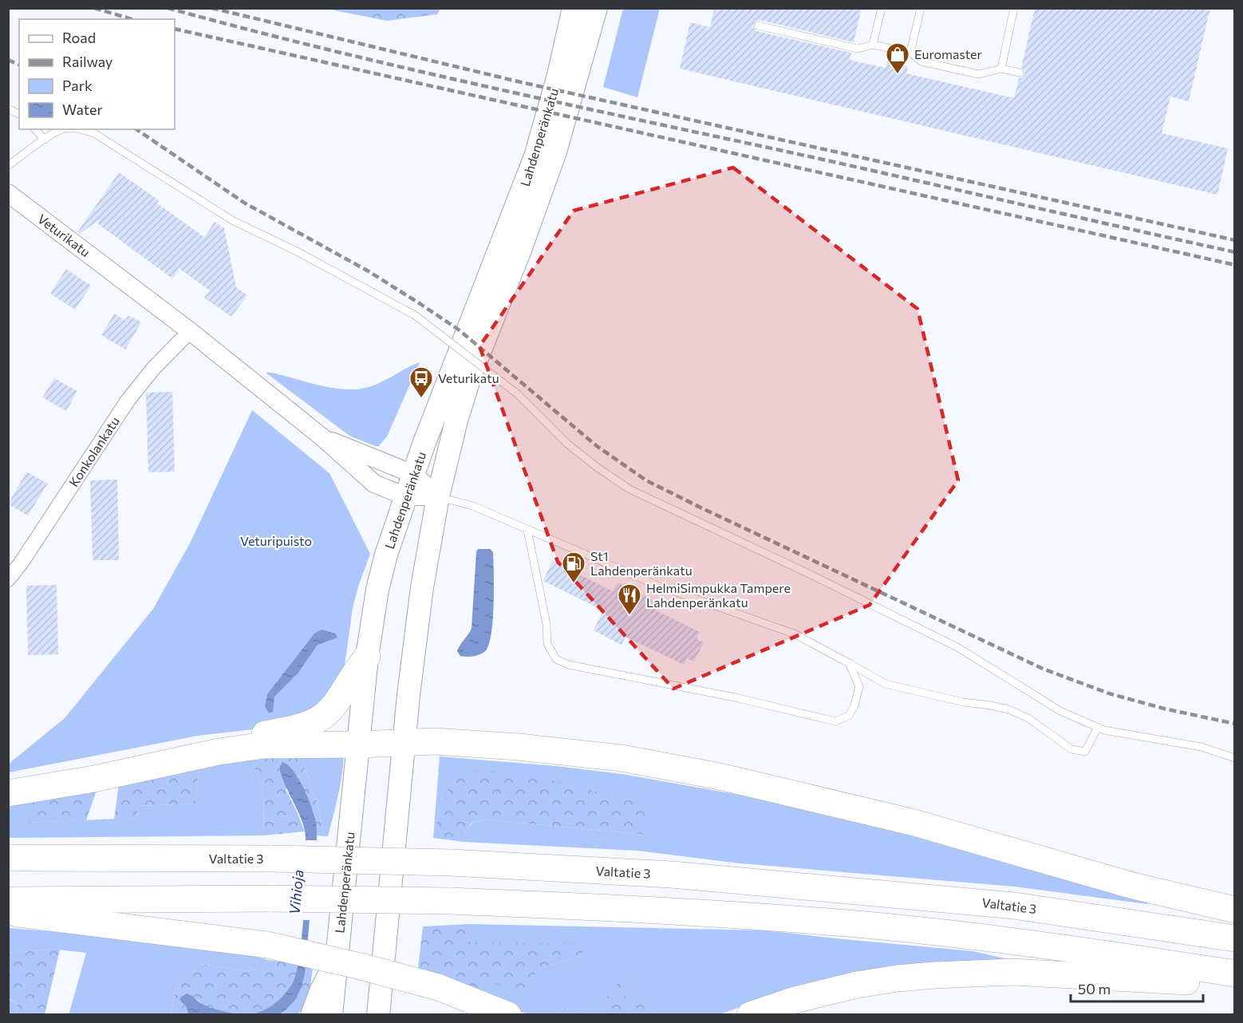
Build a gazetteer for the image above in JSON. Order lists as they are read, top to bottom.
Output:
{
  "streets": {
    "highway": ["Valtatie 3"],
    "main road": ["Lahdenperänkatu"],
    "street": ["Veturikatu", "Konkolankatu"]
  },
  "crossings": [
    ["Lahdenperänkatu", "Veturikatu"],
    ["Veturikatu", "Konkolankatu"]
  ],
  "water": ["Vihioja"],
  "parks": ["Veturipuisto"],
  "places": {
    "shop": ["Euromaster"],
    "bus stop": ["Veturikatu"],
    "fuel station": ["St1 Lahdenperänkatu"],
    "restaurant": ["HelmiSimpukka Tampere Lahdenperänkatu"]
  },
  "legend": [
    "Road",
    "Railway",
    "Park",
    "Water"
  ],
  "scale_bar": "50 m"
}
